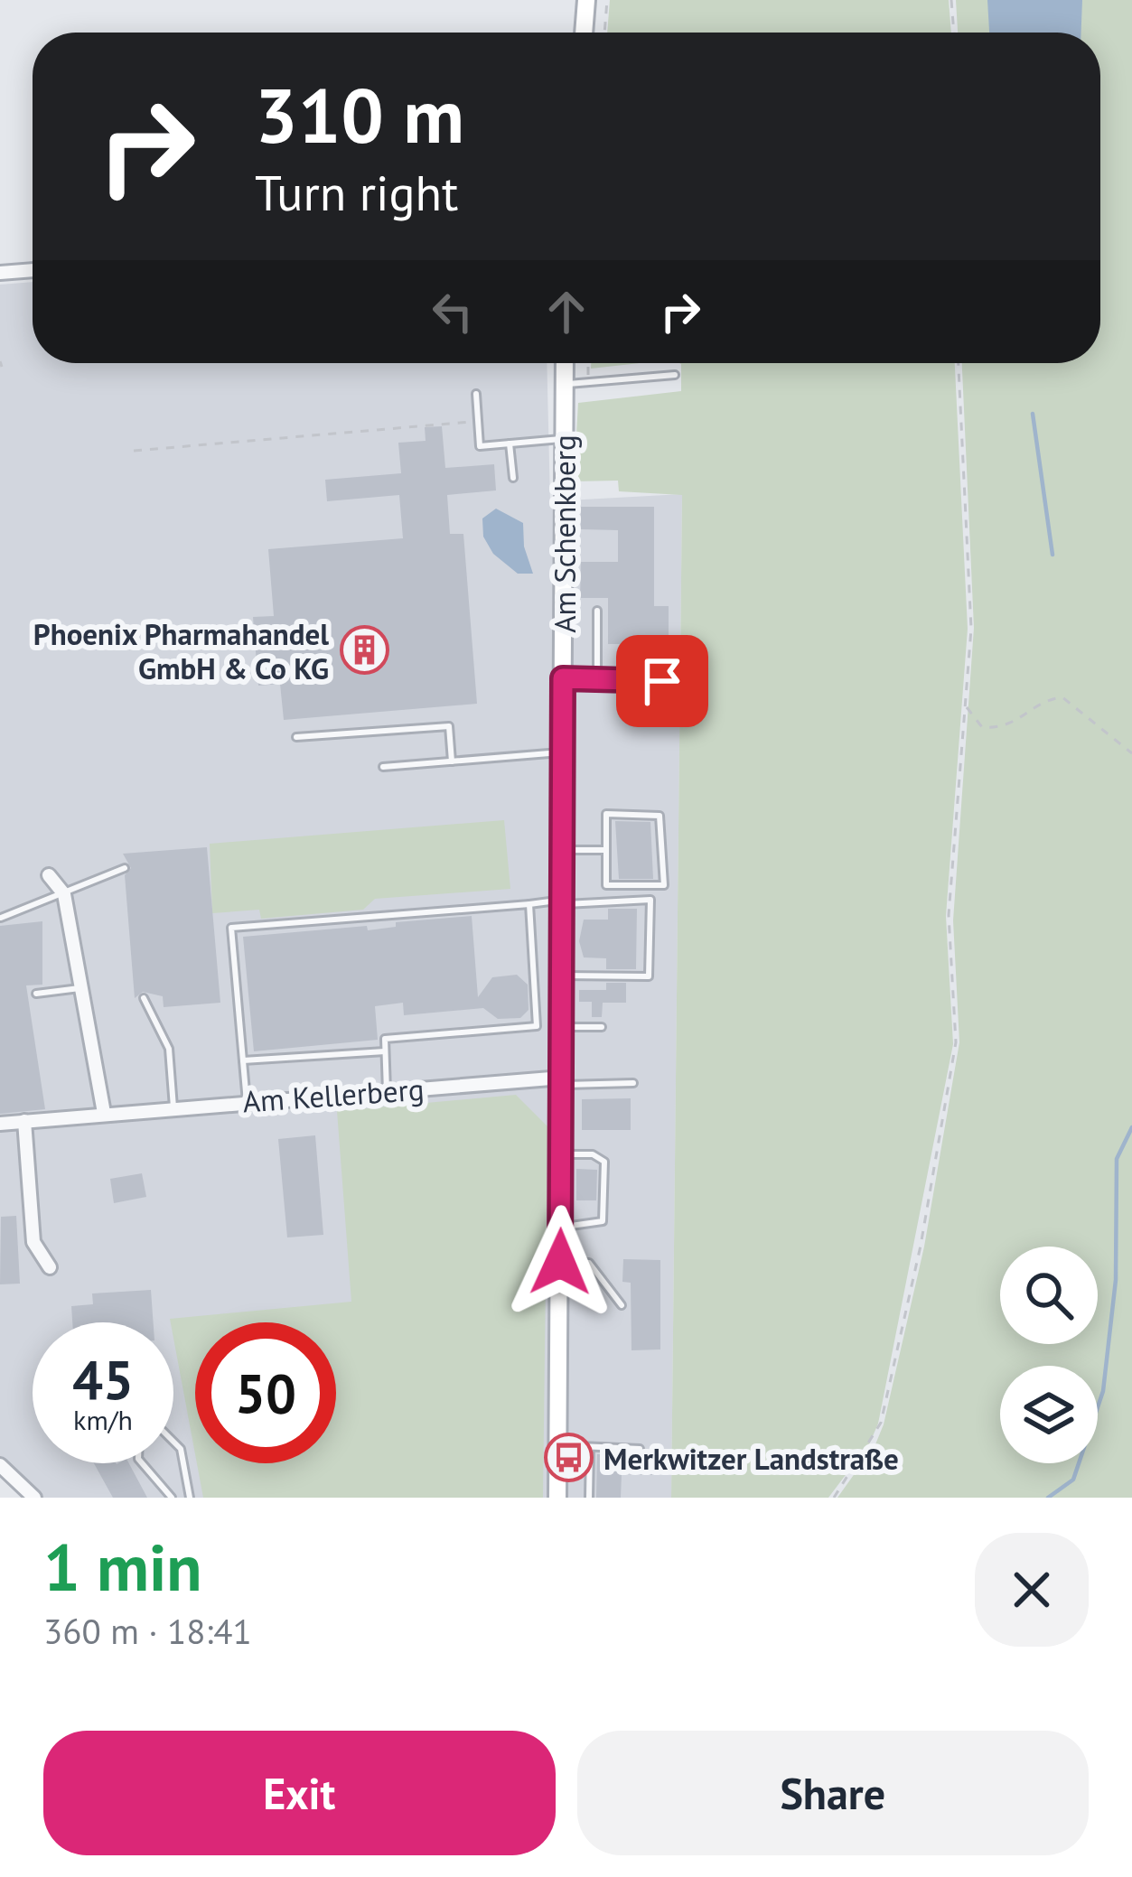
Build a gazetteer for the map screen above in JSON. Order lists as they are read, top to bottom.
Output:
{
  "streets": {
    "main road": ["Am Schenkberg"],
    "street": ["Am Kellerberg"]
  },
  "crossings": [
    ["Am Schenkberg", "Am Kellerberg"]
  ],
  "places": {
    "building": ["Phoenix Pharmahandel GmbH & Co KG"],
    "bus stop": ["Merkwitzer Landstraße"]
  },
  "page": {
    "turn": ["310 m", "Turn right"],
    "speed": "45 km/h",
    "limit": "50",
    "heading": ["1 min", "360 m · 18:41"],
    "buttons": ["Exit", "Share"]
  }
}
